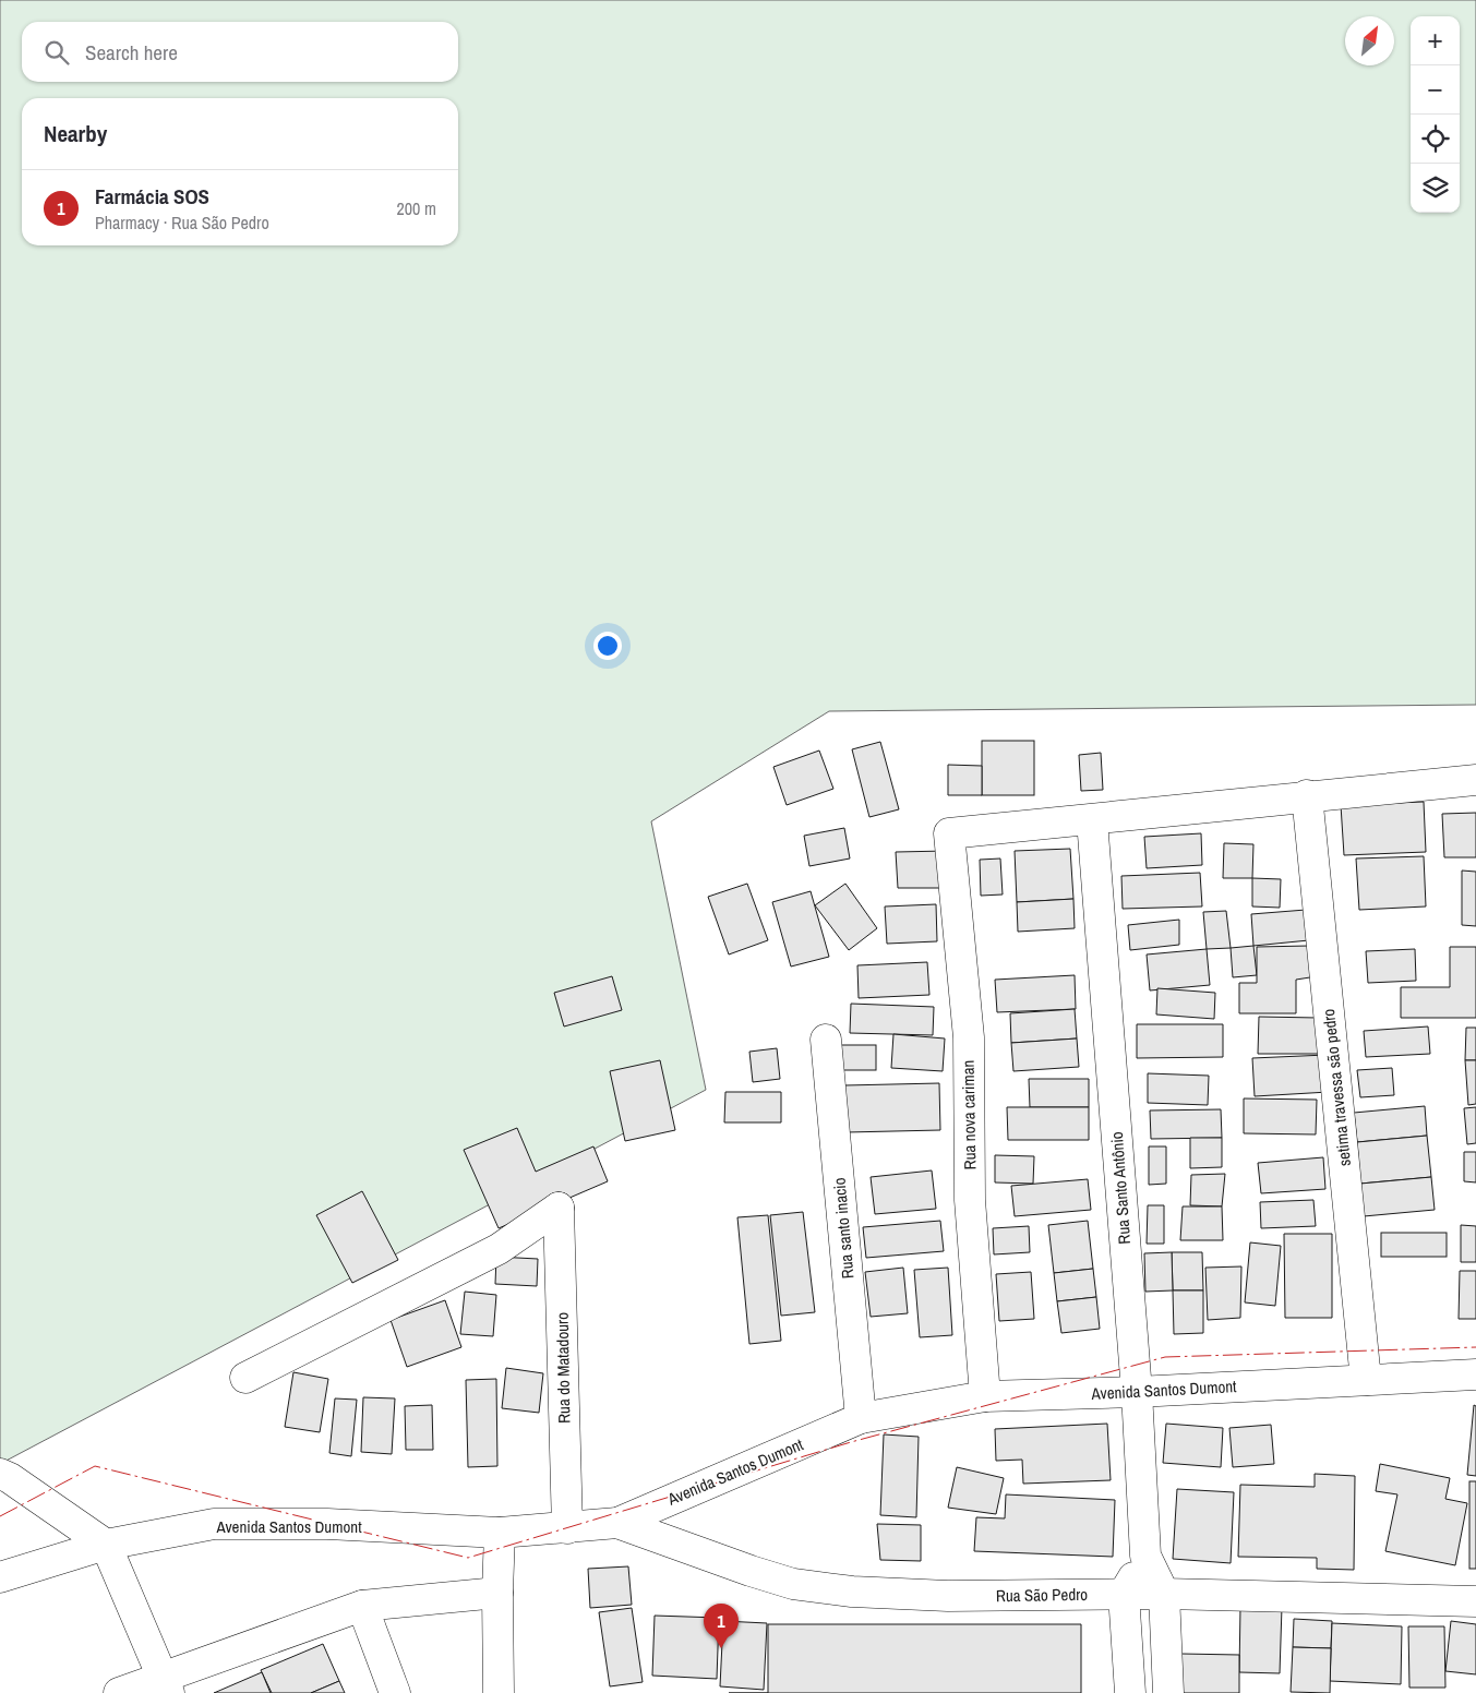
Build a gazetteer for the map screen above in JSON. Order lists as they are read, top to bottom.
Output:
{
  "streets": {
    "street": [
      "setima travessa são pedro",
      "Rua nova cariman",
      "Rua Santo Antônio",
      "Rua santo inacio",
      "Rua do Matadouro",
      "Avenida Santos Dumont",
      "Rua São Pedro"
    ]
  },
  "crossings": [
    ["setima travessa são pedro", "Avenida Santos Dumont"],
    ["Rua nova cariman", "Rua Santo Antônio"],
    ["Rua nova cariman", "Avenida Santos Dumont"],
    ["Rua Santo Antônio", "Avenida Santos Dumont"],
    ["Rua Santo Antônio", "Rua São Pedro"],
    ["Rua santo inacio", "Avenida Santos Dumont"],
    ["Rua do Matadouro", "Avenida Santos Dumont"],
    ["Avenida Santos Dumont", "Rua São Pedro"]
  ],
  "north": "top right",
  "page": {
    "map_buttons": ["+", "−"],
    "search": "Search here",
    "heading": "Nearby",
    "list": [
      {
        "mark": "1",
        "name": "Farmácia SOS",
        "note": "Pharmacy · Rua São Pedro",
        "value": "200 m"
      }
    ],
    "pins": "1"
  }
}
